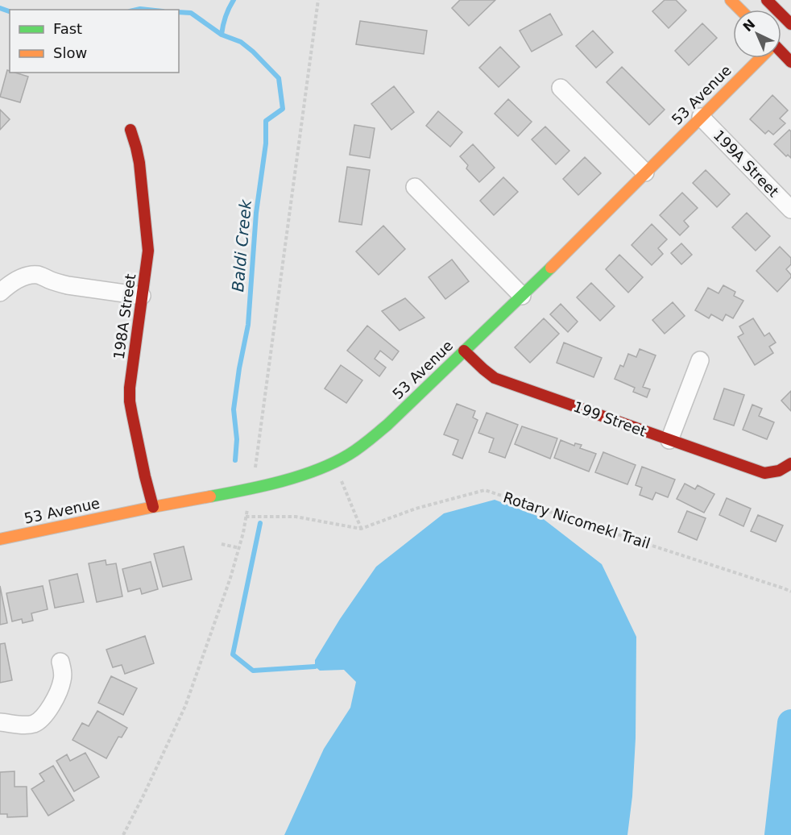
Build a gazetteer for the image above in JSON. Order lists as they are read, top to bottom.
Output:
{
  "streets": {
    "street": [
      "53 Avenue",
      "199A Street",
      "198A Street",
      "199 Street"
    ],
    "path": ["Rotary Nicomekl Trail"]
  },
  "crossings": [
    ["53 Avenue", "199A Street"],
    ["53 Avenue", "198A Street"],
    ["53 Avenue", "199 Street"]
  ],
  "water": ["Baldi Creek"],
  "legend": ["Fast", "Slow"],
  "north": "top left"
}
